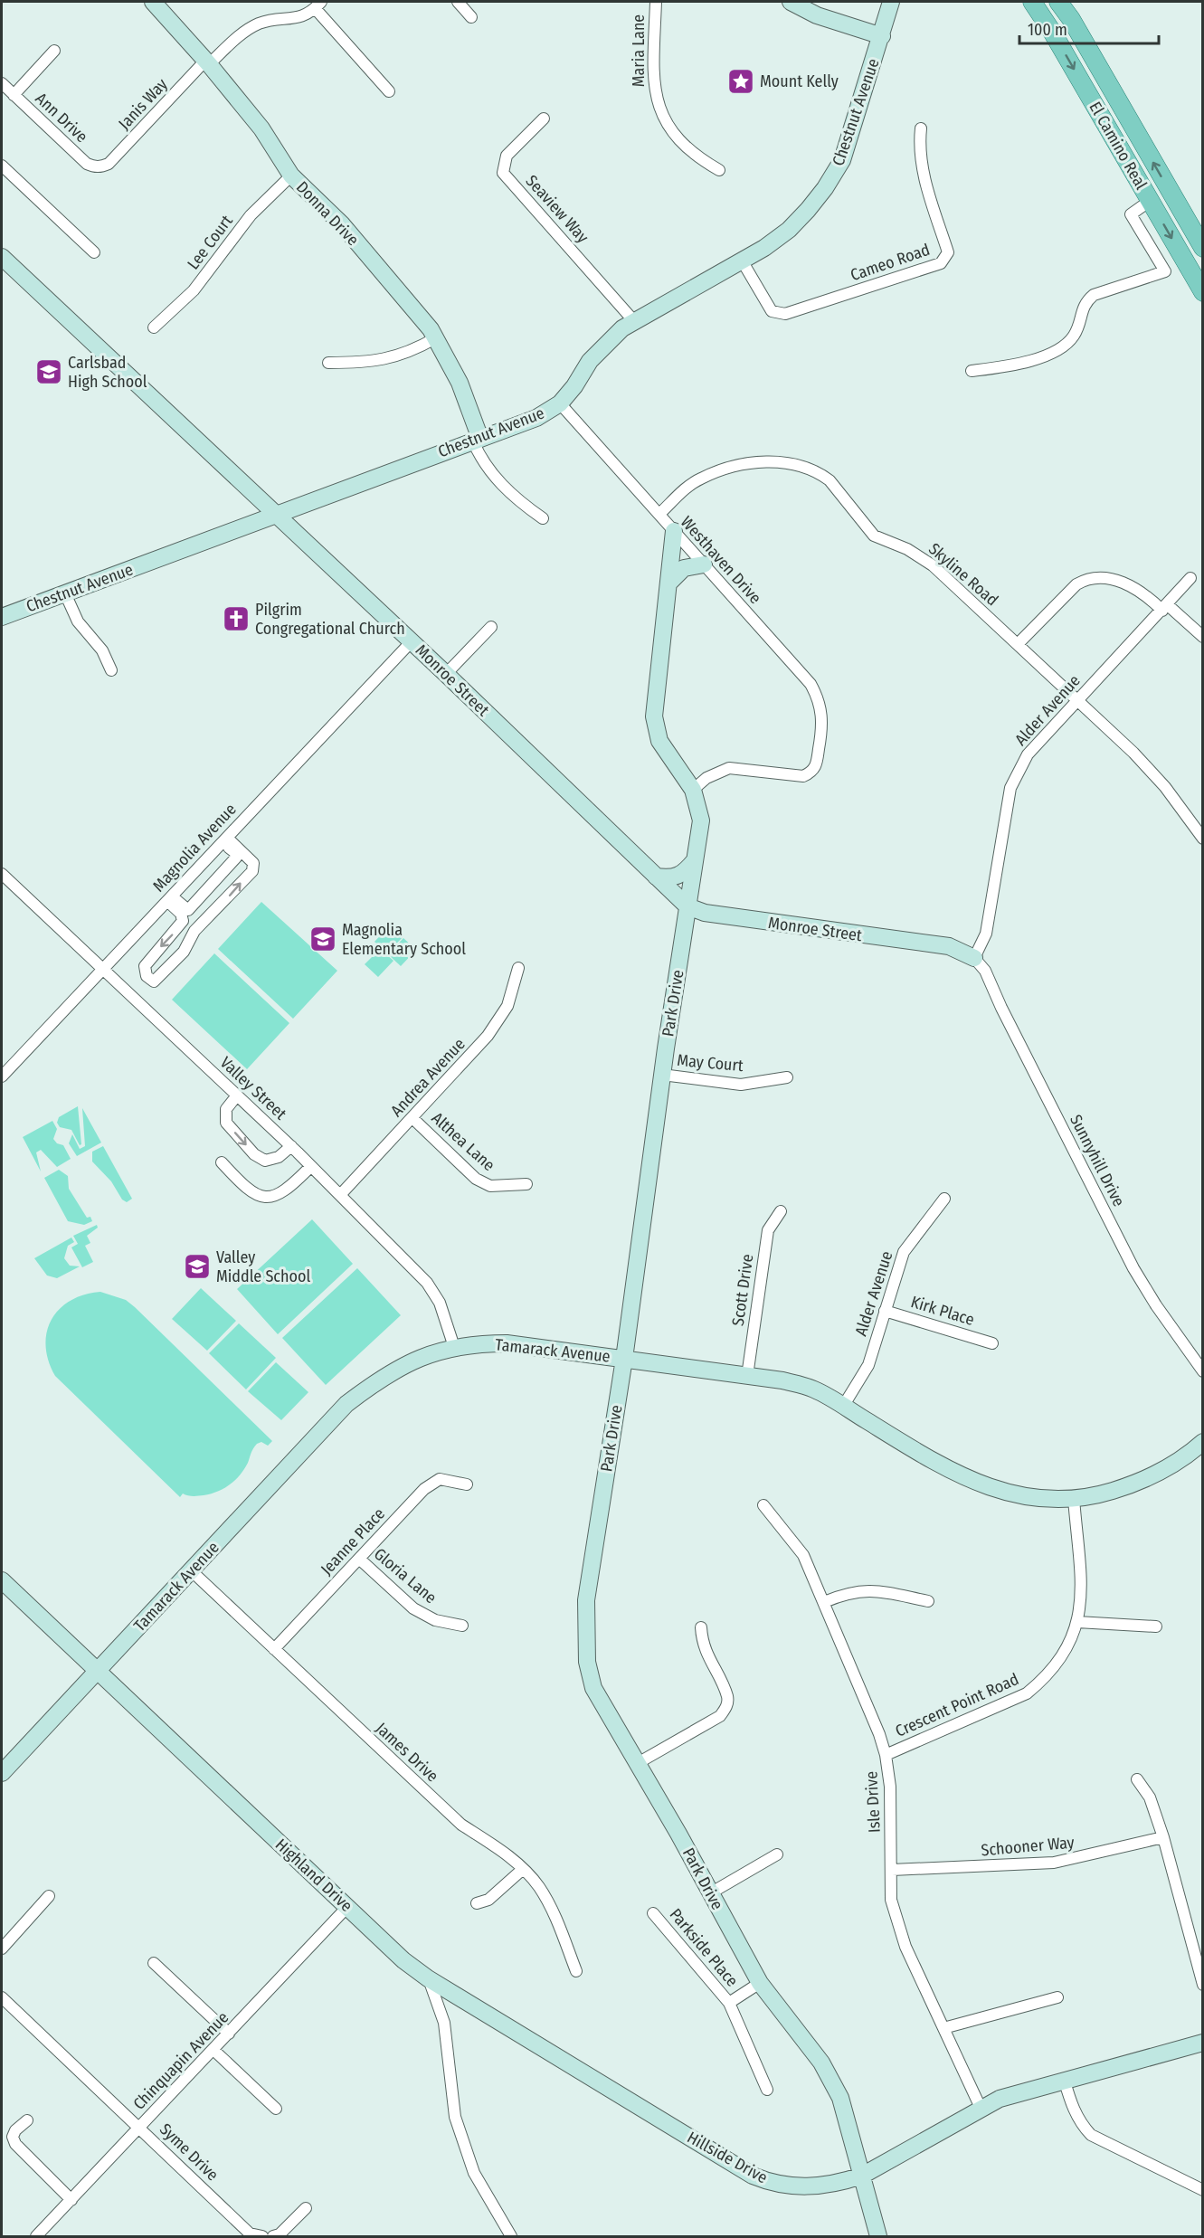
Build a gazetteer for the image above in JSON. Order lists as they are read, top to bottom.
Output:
{
  "streets": {
    "main road": [
      "Chestnut Avenue",
      "El Camino Real",
      "Donna Drive",
      "Monroe Street",
      "Park Drive",
      "Tamarack Avenue",
      "Highland Drive",
      "Hillside Drive"
    ],
    "street": [
      "Maria Lane",
      "Janis Way",
      "Ann Drive",
      "Seaview Way",
      "Lee Court",
      "Cameo Road",
      "Westhaven Drive",
      "Skyline Road",
      "Alder Avenue",
      "Magnolia Avenue",
      "May Court",
      "Andrea Avenue",
      "Valley Street",
      "Althea Lane",
      "Sunnyhill Drive",
      "Scott Drive",
      "Kirk Place",
      "Jeanne Place",
      "Gloria Lane",
      "Crescent Point Road",
      "James Drive",
      "Isle Drive",
      "Schooner Way",
      "Parkside Place",
      "Chinquapin Avenue",
      "Syme Drive"
    ]
  },
  "crossings": [
    ["Janis Way", "Ann Drive"],
    ["Janis Way", "Donna Drive"],
    ["Chestnut Avenue", "Seaview Way"],
    ["Chestnut Avenue", "Donna Drive"],
    ["Chestnut Avenue", "Cameo Road"],
    ["Chestnut Avenue", "Westhaven Drive"],
    ["Chestnut Avenue", "Monroe Street"],
    ["Donna Drive", "Lee Court"],
    ["Westhaven Drive", "Skyline Road"],
    ["Westhaven Drive", "Park Drive"],
    ["Skyline Road", "Alder Avenue"],
    ["Monroe Street", "Alder Avenue"],
    ["Monroe Street", "Magnolia Avenue"],
    ["Monroe Street", "Park Drive"],
    ["Monroe Street", "Sunnyhill Drive"],
    ["Alder Avenue", "Sunnyhill Drive"],
    ["Alder Avenue", "Kirk Place"],
    ["Alder Avenue", "Tamarack Avenue"],
    ["Magnolia Avenue", "Valley Street"],
    ["Park Drive", "May Court"],
    ["Park Drive", "Tamarack Avenue"],
    ["Park Drive", "Parkside Place"],
    ["Park Drive", "Hillside Drive"],
    ["Andrea Avenue", "Valley Street"],
    ["Andrea Avenue", "Althea Lane"],
    ["Valley Street", "Tamarack Avenue"],
    ["Scott Drive", "Tamarack Avenue"],
    ["Tamarack Avenue", "Crescent Point Road"],
    ["Tamarack Avenue", "James Drive"],
    ["Tamarack Avenue", "Highland Drive"],
    ["Jeanne Place", "Gloria Lane"],
    ["Jeanne Place", "James Drive"],
    ["Crescent Point Road", "Isle Drive"],
    ["Isle Drive", "Schooner Way"],
    ["Isle Drive", "Hillside Drive"],
    ["Highland Drive", "Chinquapin Avenue"],
    ["Highland Drive", "Hillside Drive"],
    ["Chinquapin Avenue", "Syme Drive"]
  ],
  "places": {
    "place": ["Mount Kelly"],
    "school or university": ["Carlsbad High School", "Magnolia Elementary School", "Valley Middle School"],
    "church": ["Pilgrim Congregational Church"]
  },
  "scale_bar": "100 m"
}
